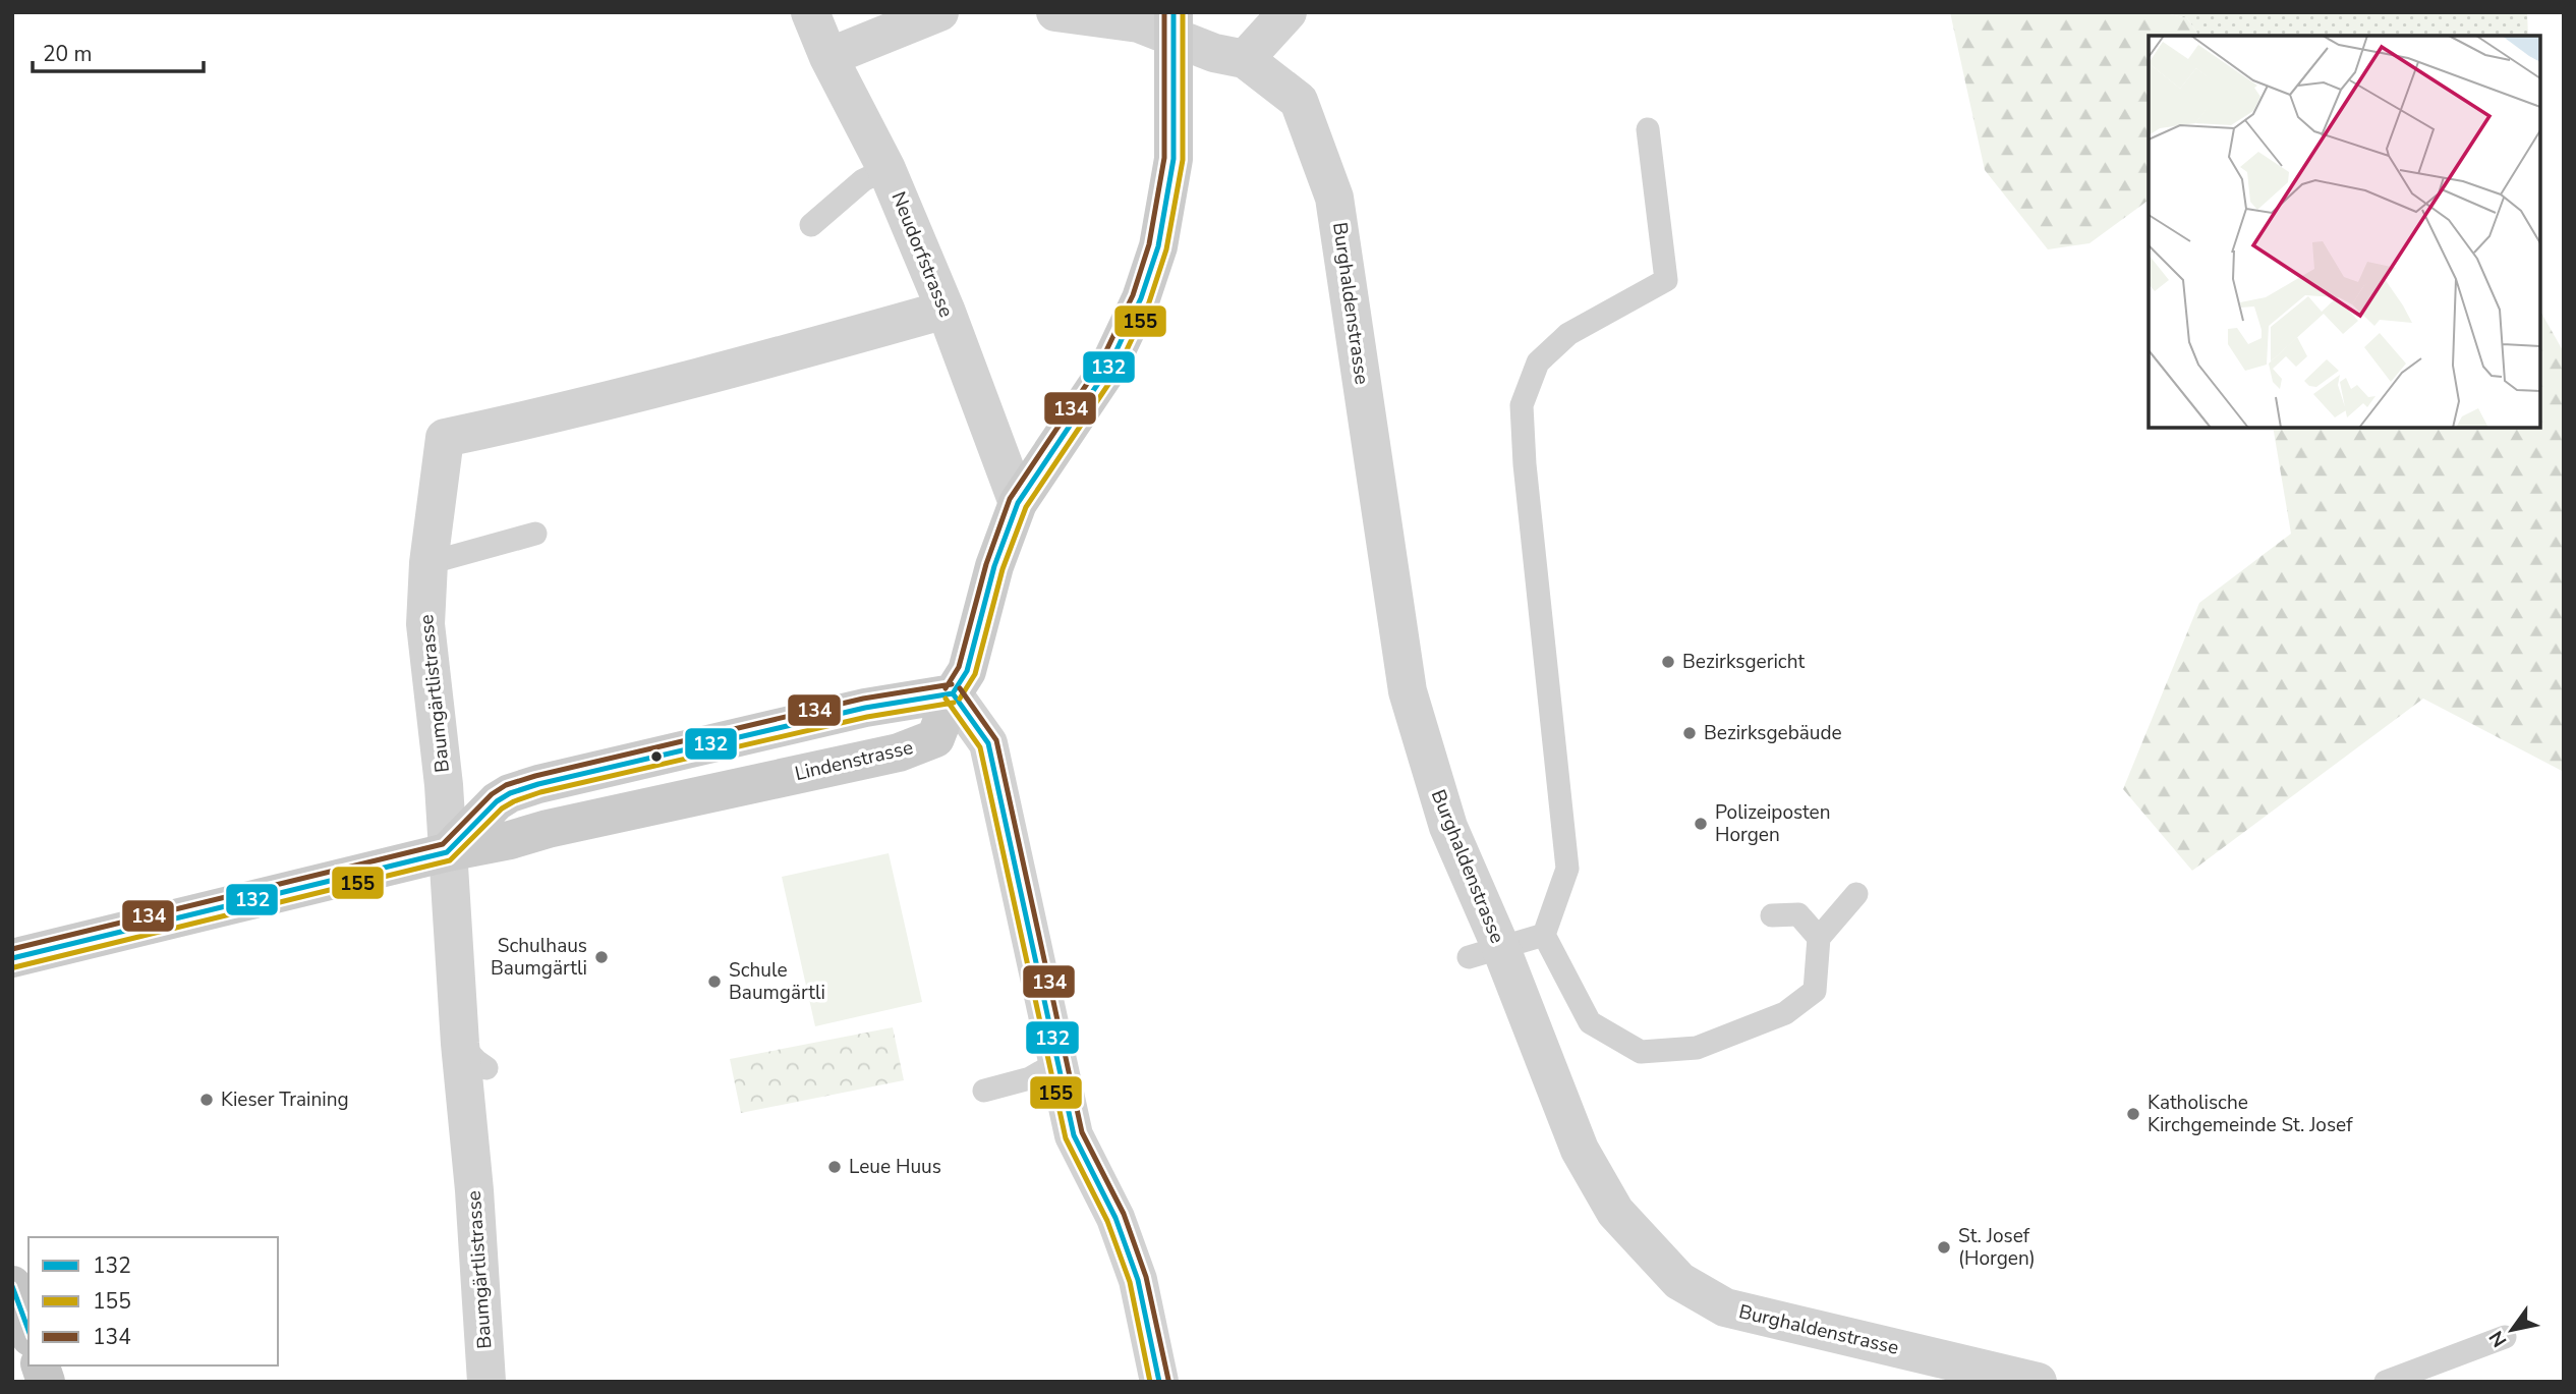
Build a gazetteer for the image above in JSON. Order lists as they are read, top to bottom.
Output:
{
  "streets": {
    "street": ["Neudorfstrasse", "Burghaldenstrasse", "Baumgärtlistrasse"]
  },
  "crossings": [
    ["Neudorfstrasse", "Baumgärtlistrasse"]
  ],
  "places": [
    "Bezirksgericht",
    "Bezirksgebäude",
    "Polizeiposten Horgen",
    "Schulhaus Baumgärtli",
    "Schule Baumgärtli",
    "Kieser Training",
    "Katholische Kirchgemeinde St. Josef",
    "Leue Huus",
    "St. Josef (Horgen)"
  ],
  "lines": ["transit line 132", "transit line 155", "transit line 134"],
  "legend": ["132", "155", "134"],
  "scale_bar": "20 m",
  "north": "bottom left"
}
